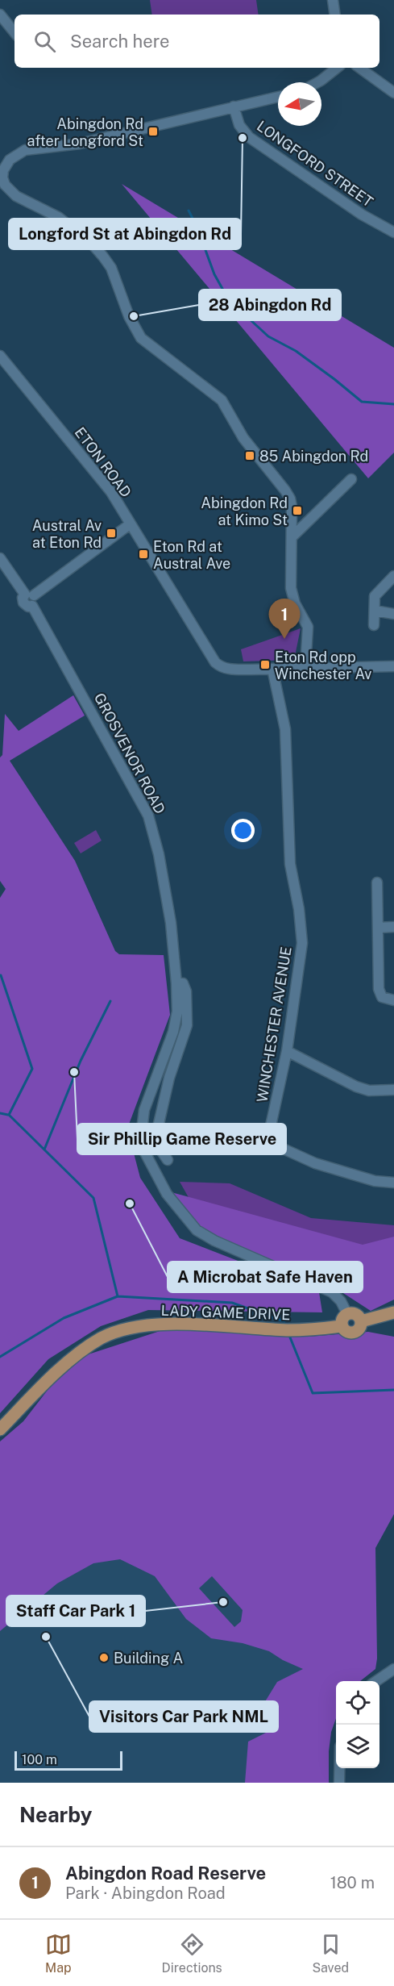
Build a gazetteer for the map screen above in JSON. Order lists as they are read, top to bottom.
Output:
{
  "streets": {
    "main road": ["LADY GAME DRIVE"],
    "street": [
      "LONGFORD STREET",
      "ETON ROAD",
      "GROSVENOR ROAD",
      "WINCHESTER AVENUE"
    ]
  },
  "crossings": [
    ["ETON ROAD", "WINCHESTER AVENUE"],
    ["GROSVENOR ROAD", "LADY GAME DRIVE"]
  ],
  "places": {
    "transit": [
      "Abingdon Rd after Longford St",
      "85 Abingdon Rd",
      "Abingdon Rd at Kimo St",
      "Austral Av at Eton Rd",
      "Eton Rd at Austral Ave",
      "Eton Rd opp Winchester Av"
    ],
    "other": [
      "Longford St at Abingdon Rd",
      "28 Abingdon Rd",
      "Sir Phillip Game Reserve",
      "A Microbat Safe Haven",
      "Staff Car Park 1",
      "Visitors Car Park NML",
      "Building A"
    ]
  },
  "scale_bar": "100 m",
  "north": "left",
  "page": {
    "search": "Search here",
    "pins": "1",
    "scale": "100 m",
    "heading": "Nearby",
    "list": [
      {
        "mark": "1",
        "name": "Abingdon Road Reserve",
        "note": "Park · Abingdon Road",
        "value": "180 m"
      }
    ],
    "nav": ["Map", "Directions", "Saved"]
  }
}
